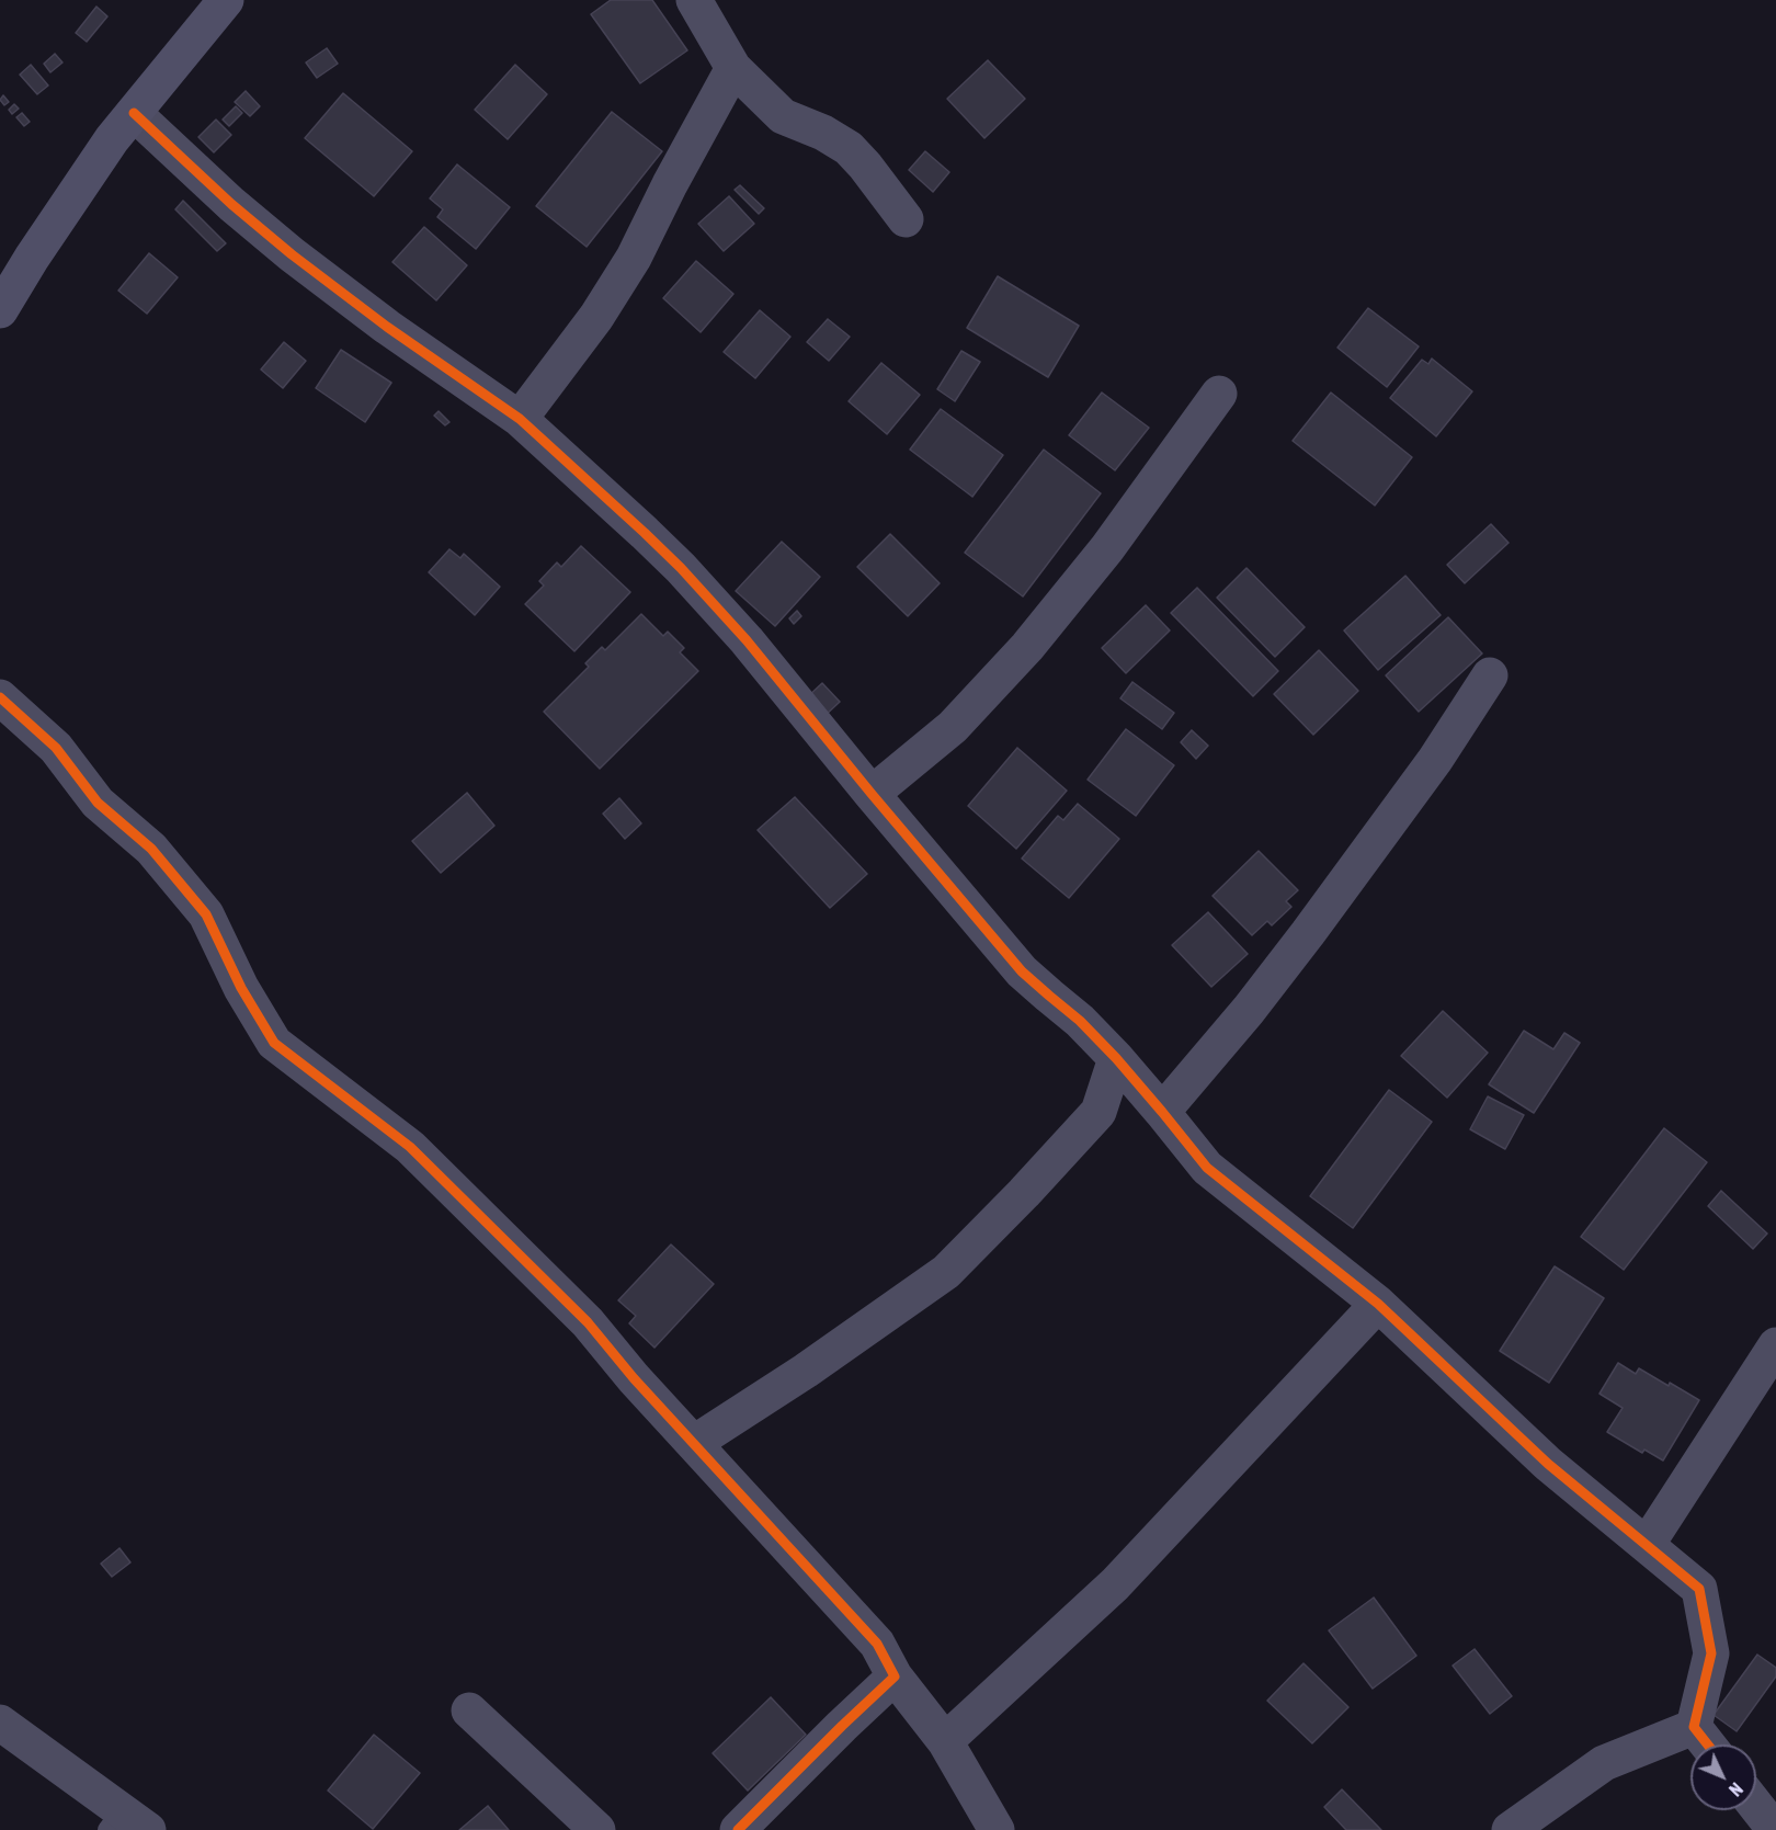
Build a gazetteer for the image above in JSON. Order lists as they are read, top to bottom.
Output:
{
  "north": "bottom right"
}
